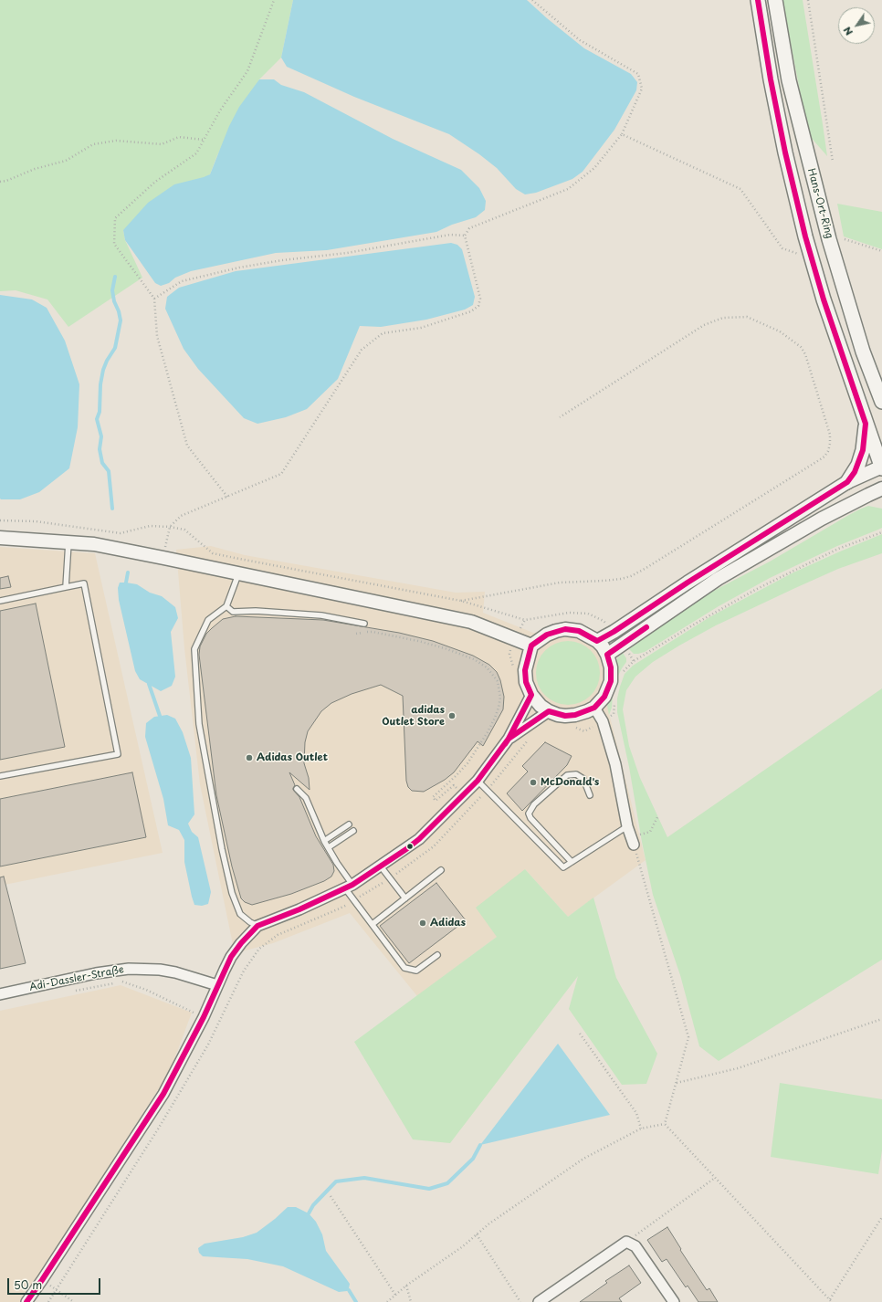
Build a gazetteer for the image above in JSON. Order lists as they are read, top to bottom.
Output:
{
  "streets": {
    "main road": ["Hans-Ort-Ring"],
    "street": ["Adi-Dassler-Straße"]
  },
  "places": [
    "adidas Outlet Store",
    "Adidas Outlet",
    "McDonald's",
    "Adidas"
  ],
  "scale_bar": "50 m",
  "north": "bottom left"
}
